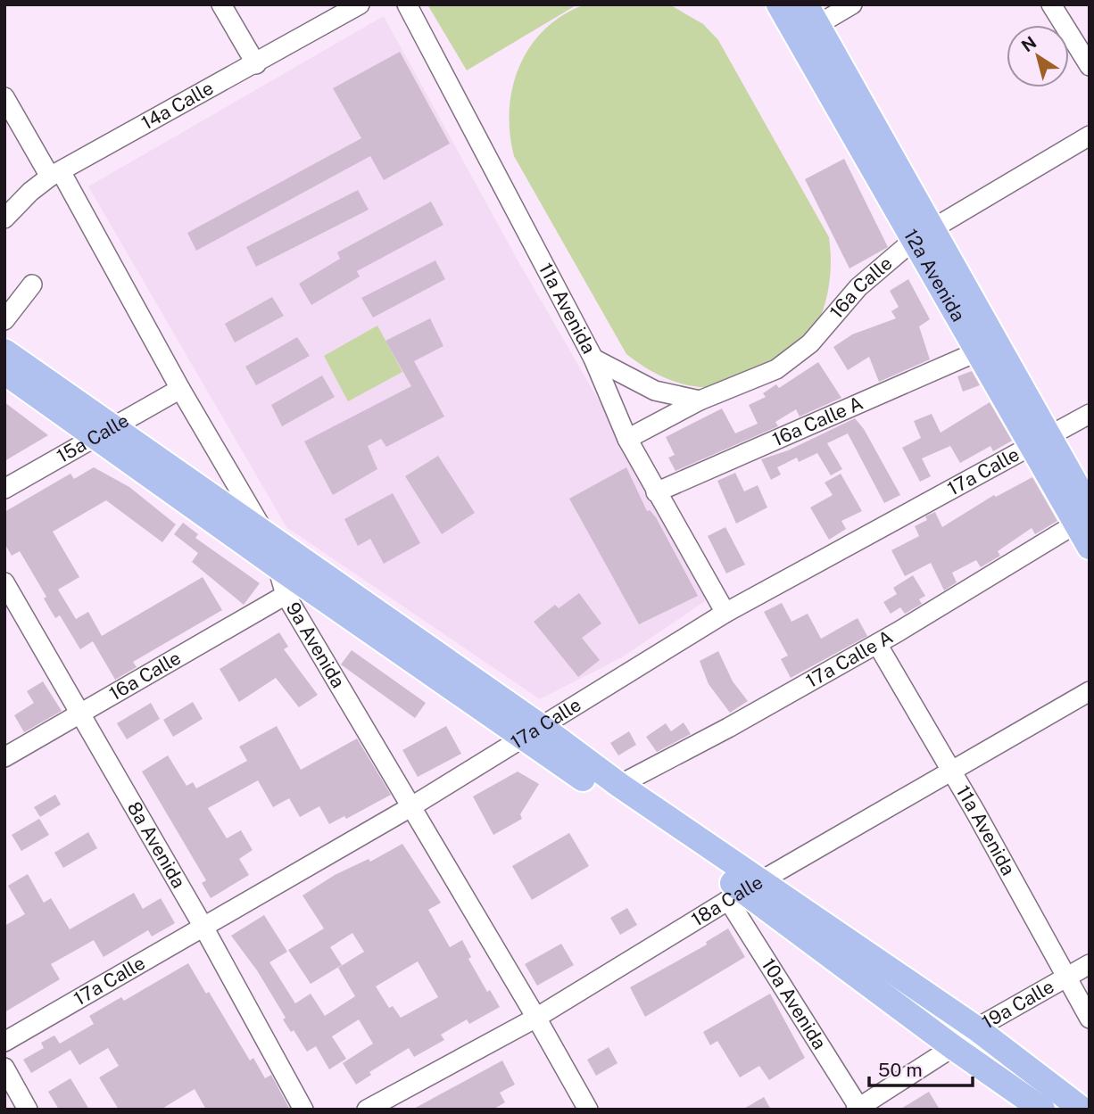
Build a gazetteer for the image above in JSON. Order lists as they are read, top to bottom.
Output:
{
  "streets": {
    "main road": ["12a Avenida"],
    "street": [
      "14a Calle",
      "16a Calle",
      "11a Avenida",
      "16a Calle A",
      "15a Calle",
      "17a Calle",
      "9a Avenida",
      "17a Calle A",
      "8a Avenida",
      "18a Calle",
      "19a Calle",
      "10a Avenida"
    ]
  },
  "crossings": [
    ["14a Calle", "9a Avenida"],
    ["12a Avenida", "16a Calle"],
    ["12a Avenida", "16a Calle A"],
    ["12a Avenida", "17a Calle"],
    ["12a Avenida", "17a Calle A"],
    ["16a Calle", "11a Avenida"],
    ["16a Calle", "9a Avenida"],
    ["16a Calle", "8a Avenida"],
    ["11a Avenida", "16a Calle A"],
    ["11a Avenida", "17a Calle"],
    ["11a Avenida", "17a Calle A"],
    ["11a Avenida", "18a Calle"],
    ["11a Avenida", "19a Calle"],
    ["15a Calle", "9a Avenida"],
    ["17a Calle", "9a Avenida"],
    ["17a Calle", "8a Avenida"],
    ["9a Avenida", "18a Calle"],
    ["18a Calle", "10a Avenida"],
    ["19a Calle", "10a Avenida"]
  ],
  "scale_bar": "50 m",
  "north": "top left"
}
